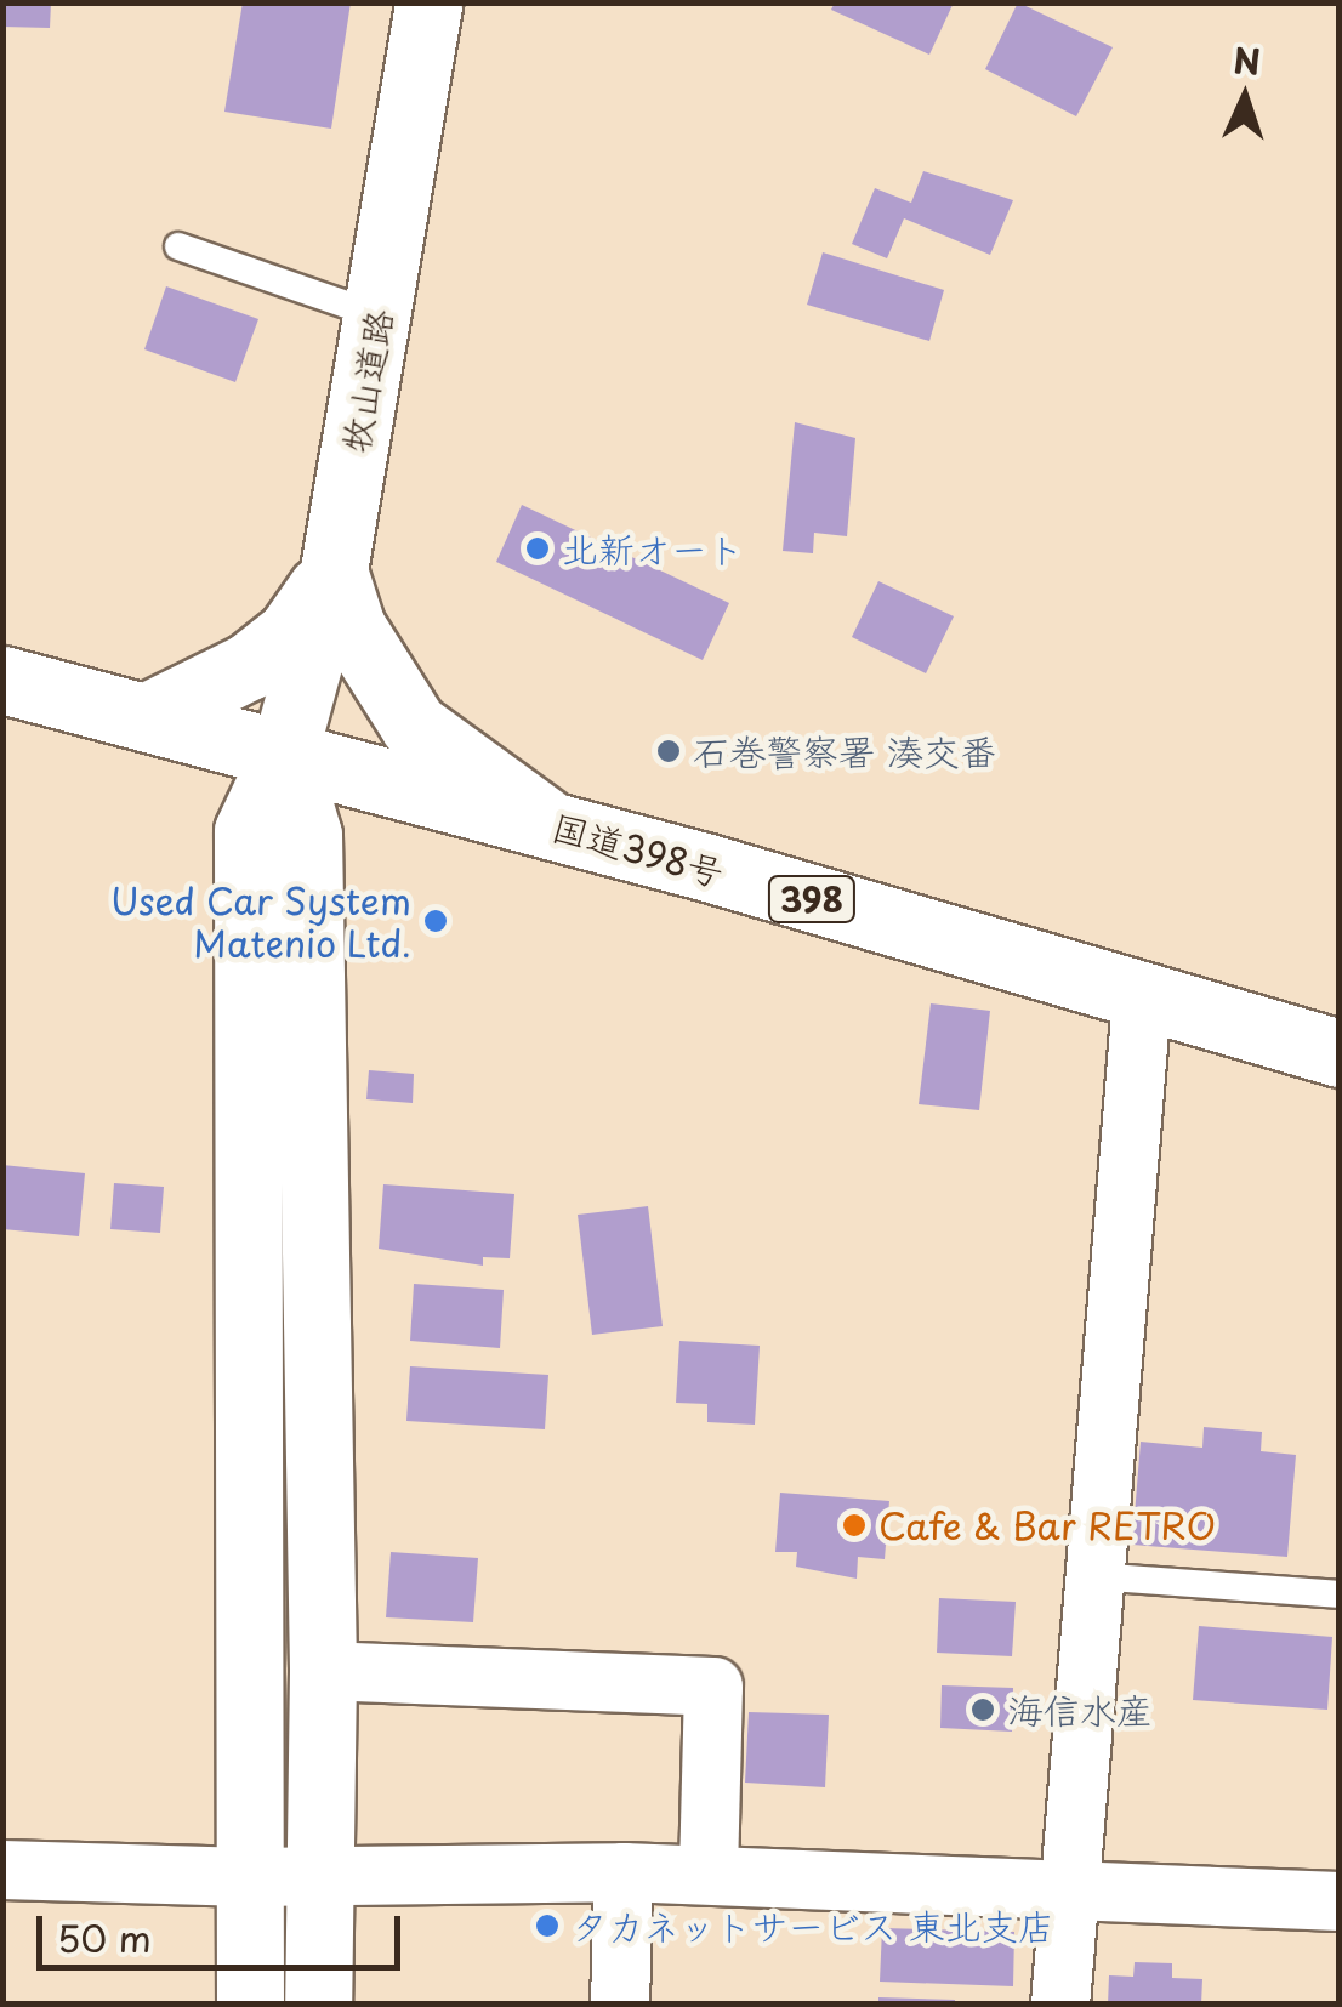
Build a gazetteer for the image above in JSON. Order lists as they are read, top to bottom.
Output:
{
  "streets": {
    "main road": ["牧山道路", "国道398号", "398"]
  },
  "crossings": [
    ["牧山道路", "国道398号"]
  ],
  "places": [
    "北新オート",
    "石巻警察署 湊交番",
    "Used Car System Matenio Ltd.",
    "Cafe & Bar RETRO",
    "海信水産",
    "タカネットサービス 東北支店"
  ],
  "scale_bar": "50 m",
  "north": "top"
}
